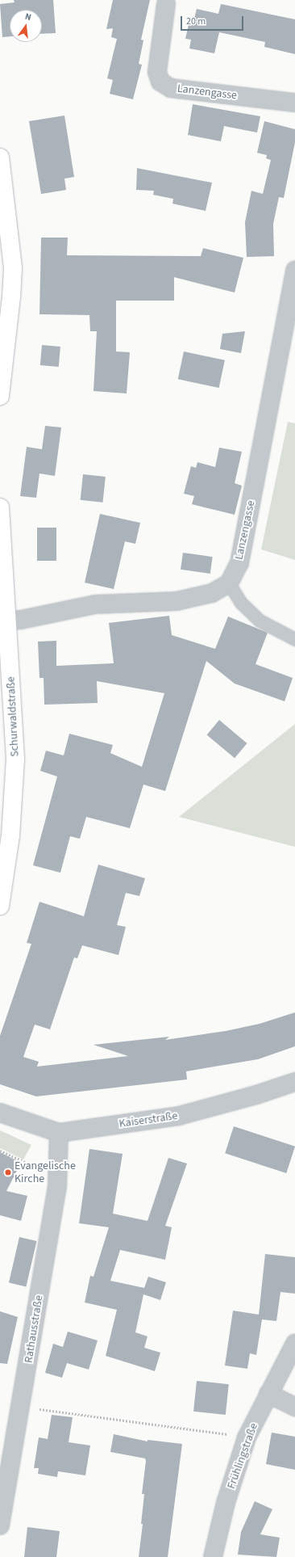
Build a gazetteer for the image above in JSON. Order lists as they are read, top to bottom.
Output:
{
  "streets": {
    "main road": ["Schurwaldstraße"],
    "street": [
      "Lanzengasse",
      "Kaiserstraße",
      "Rathausstraße",
      "Frühlingstraße"
    ]
  },
  "crossings": [
    ["Kaiserstraße", "Rathausstraße"]
  ],
  "places": ["Evangelische Kirche"],
  "scale_bar": "20 m",
  "north": "top"
}
